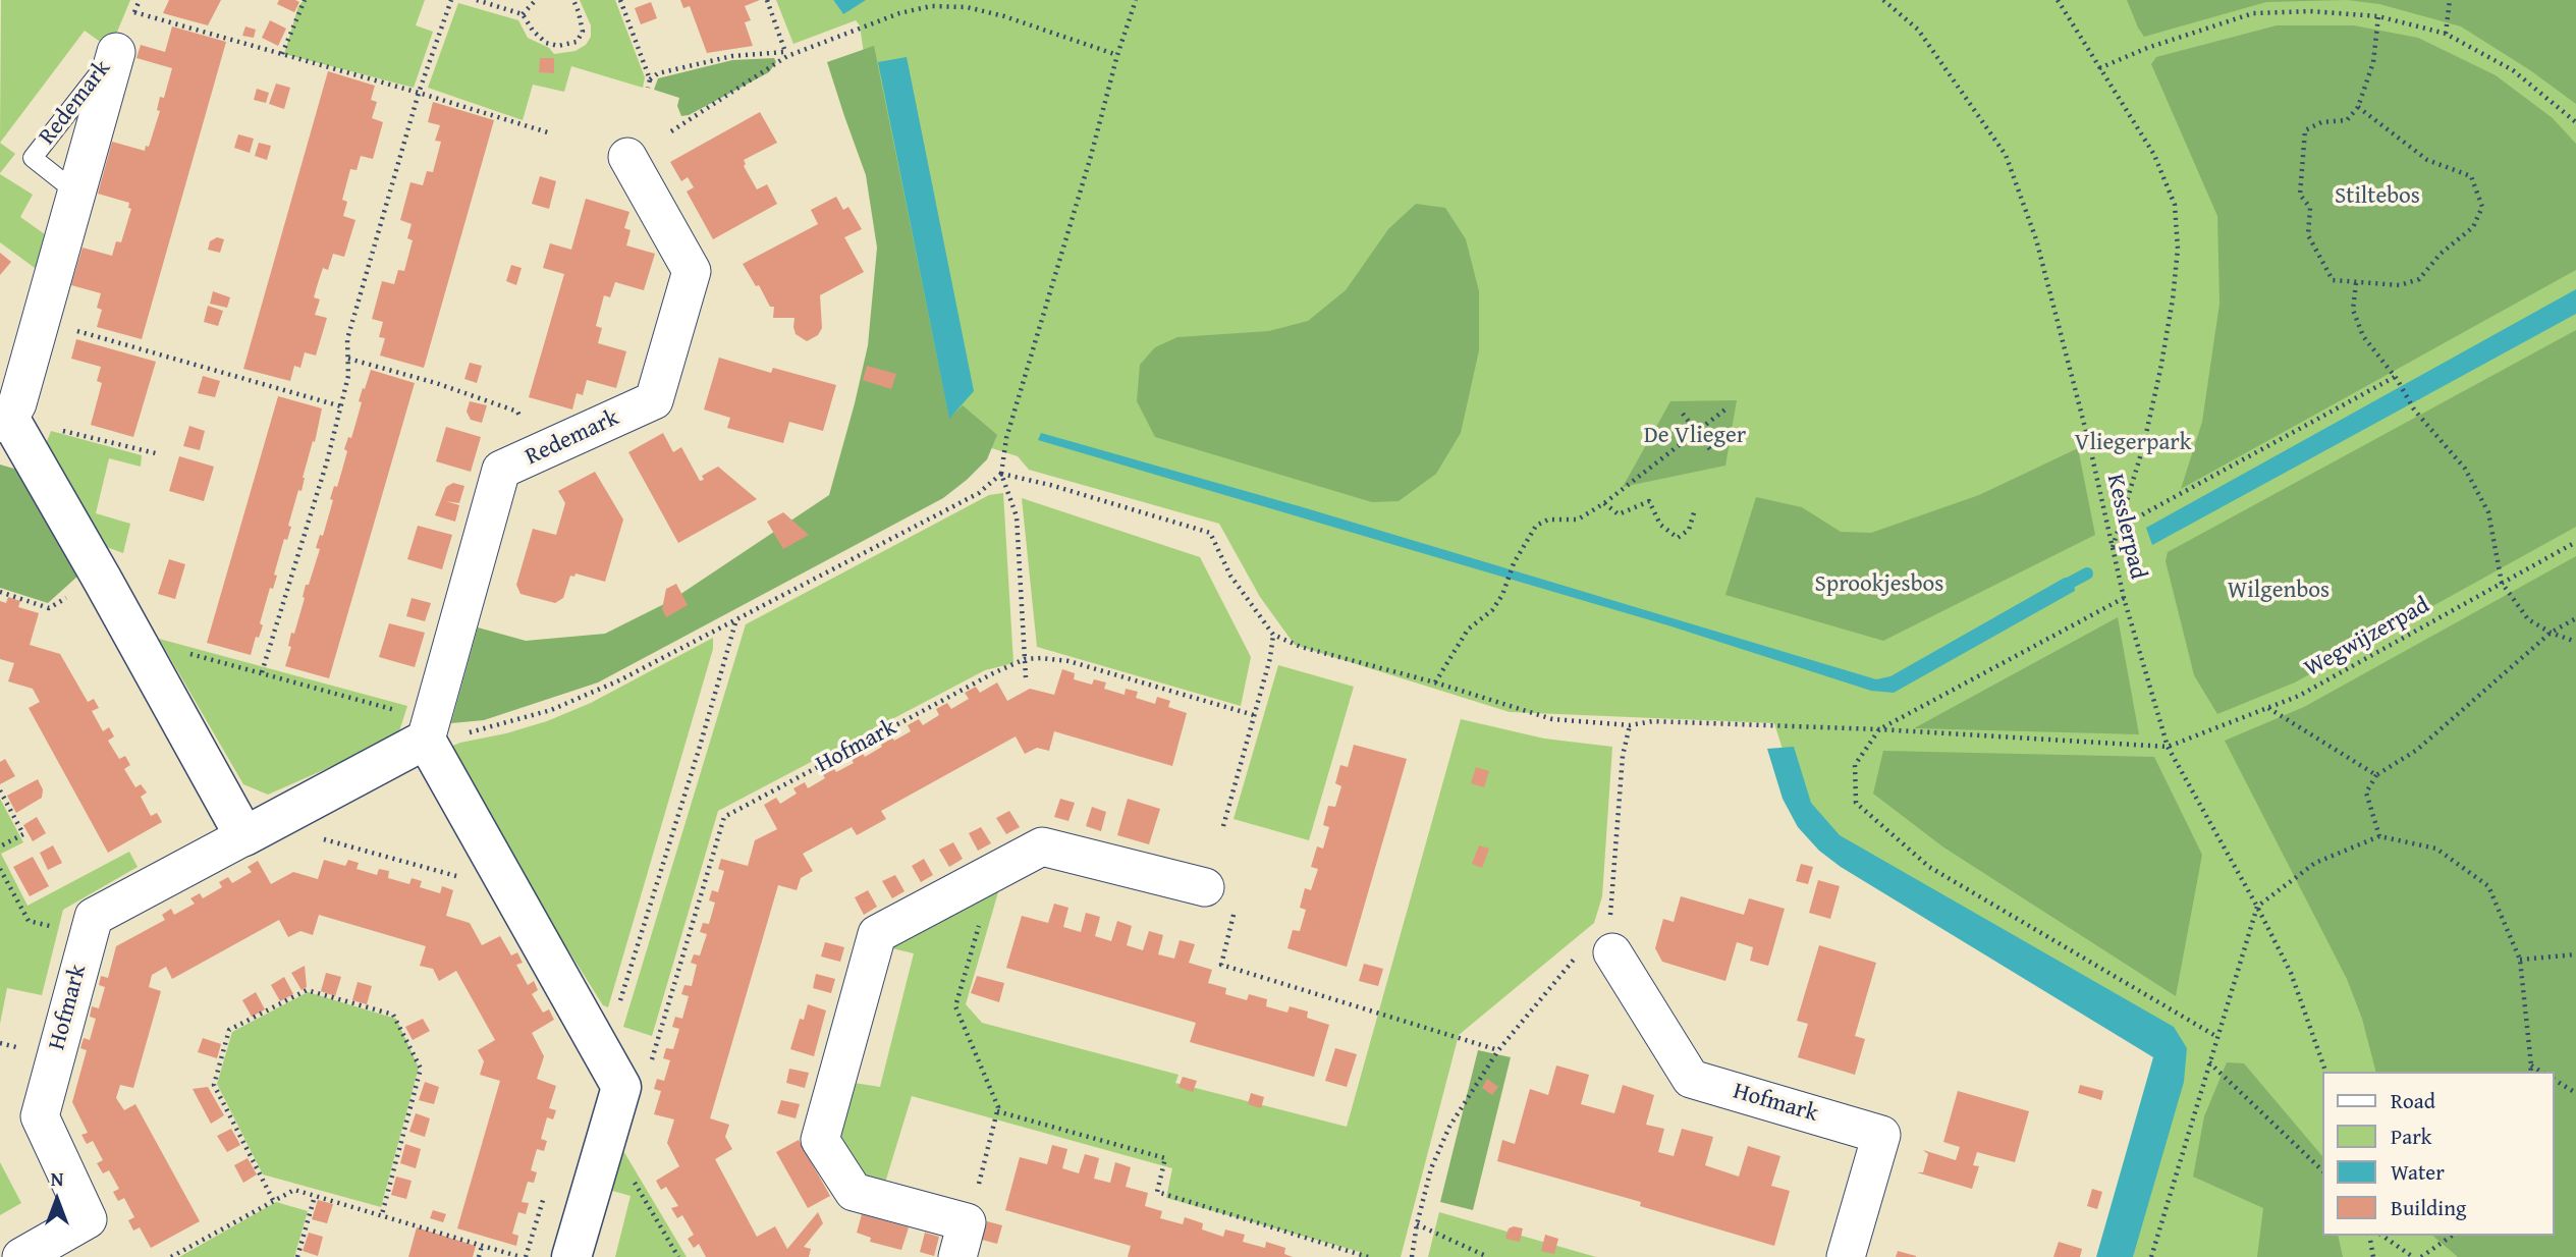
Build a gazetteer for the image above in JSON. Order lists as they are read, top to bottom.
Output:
{
  "streets": {
    "street": ["Redemark", "Hofmark"],
    "path": ["Kesslerpad", "Wegwijzerpad"]
  },
  "crossings": [
    ["Redemark", "Hofmark"],
    ["Kesslerpad", "Wegwijzerpad"]
  ],
  "parks": [
    "Stiltebos",
    "De Vlieger",
    "Vliegerpark",
    "Sprookjesbos",
    "Wilgenbos"
  ],
  "legend": [
    "Road",
    "Park",
    "Water",
    "Building"
  ],
  "north": "top"
}
